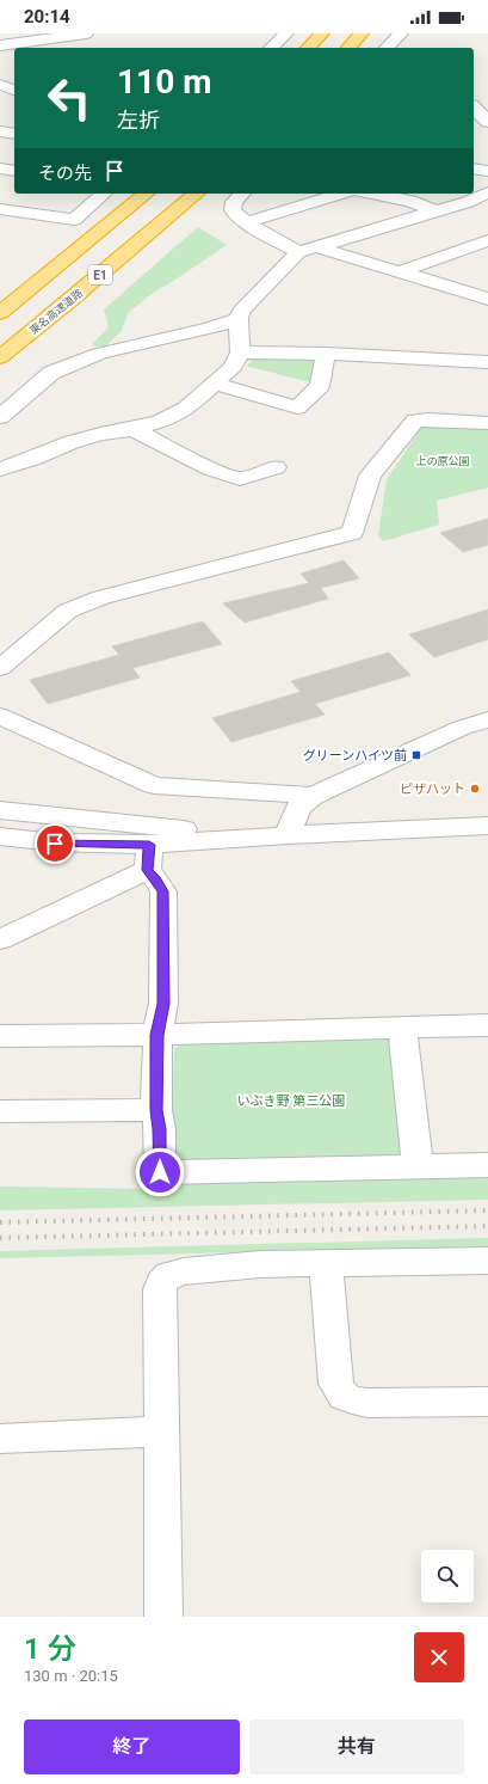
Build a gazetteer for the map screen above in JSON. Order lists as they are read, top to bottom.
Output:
{
  "streets": {
    "highway": ["E1", "東名高速道路"]
  },
  "parks": ["上の原公園", "いぶき野 第三公園"],
  "places": {
    "transit": ["グリーンハイツ前"],
    "other": ["ピザハット"]
  },
  "page": {
    "status": "20:14",
    "turn": ["110 m", "左折"],
    "then": "その先",
    "heading": ["1 分", "130 m · 20:15"],
    "buttons": ["終了", "共有"]
  }
}
